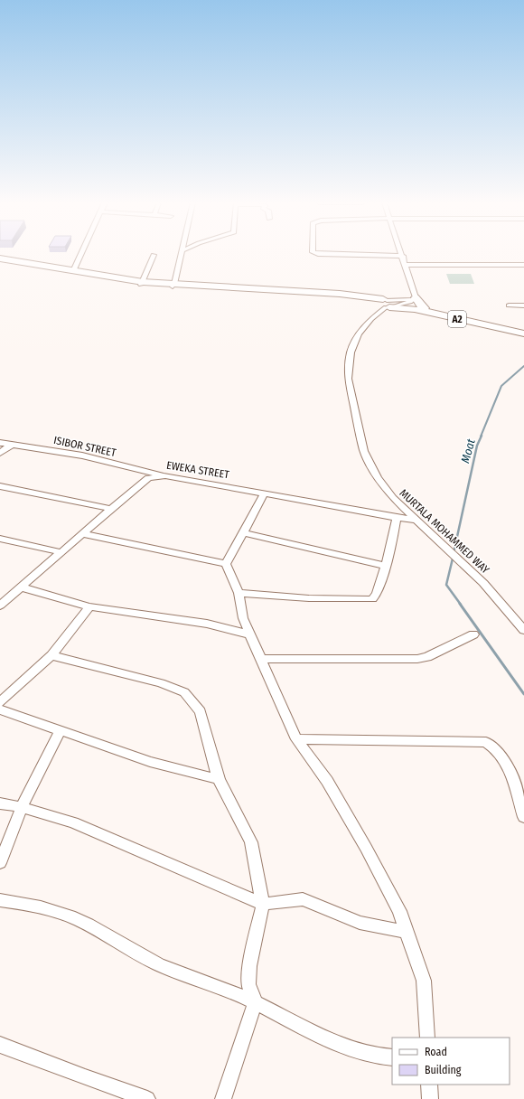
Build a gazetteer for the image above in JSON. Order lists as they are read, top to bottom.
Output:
{
  "streets": {
    "highway": ["A2"],
    "street": ["ISIBOR STREET", "EWEKA STREET", "MURTALA MOHAMMED WAY"]
  },
  "crossings": [
    ["ISIBOR STREET", "EWEKA STREET"],
    ["EWEKA STREET", "MURTALA MOHAMMED WAY"]
  ],
  "water": ["Moat"],
  "legend": ["Road", "Building"]
}
